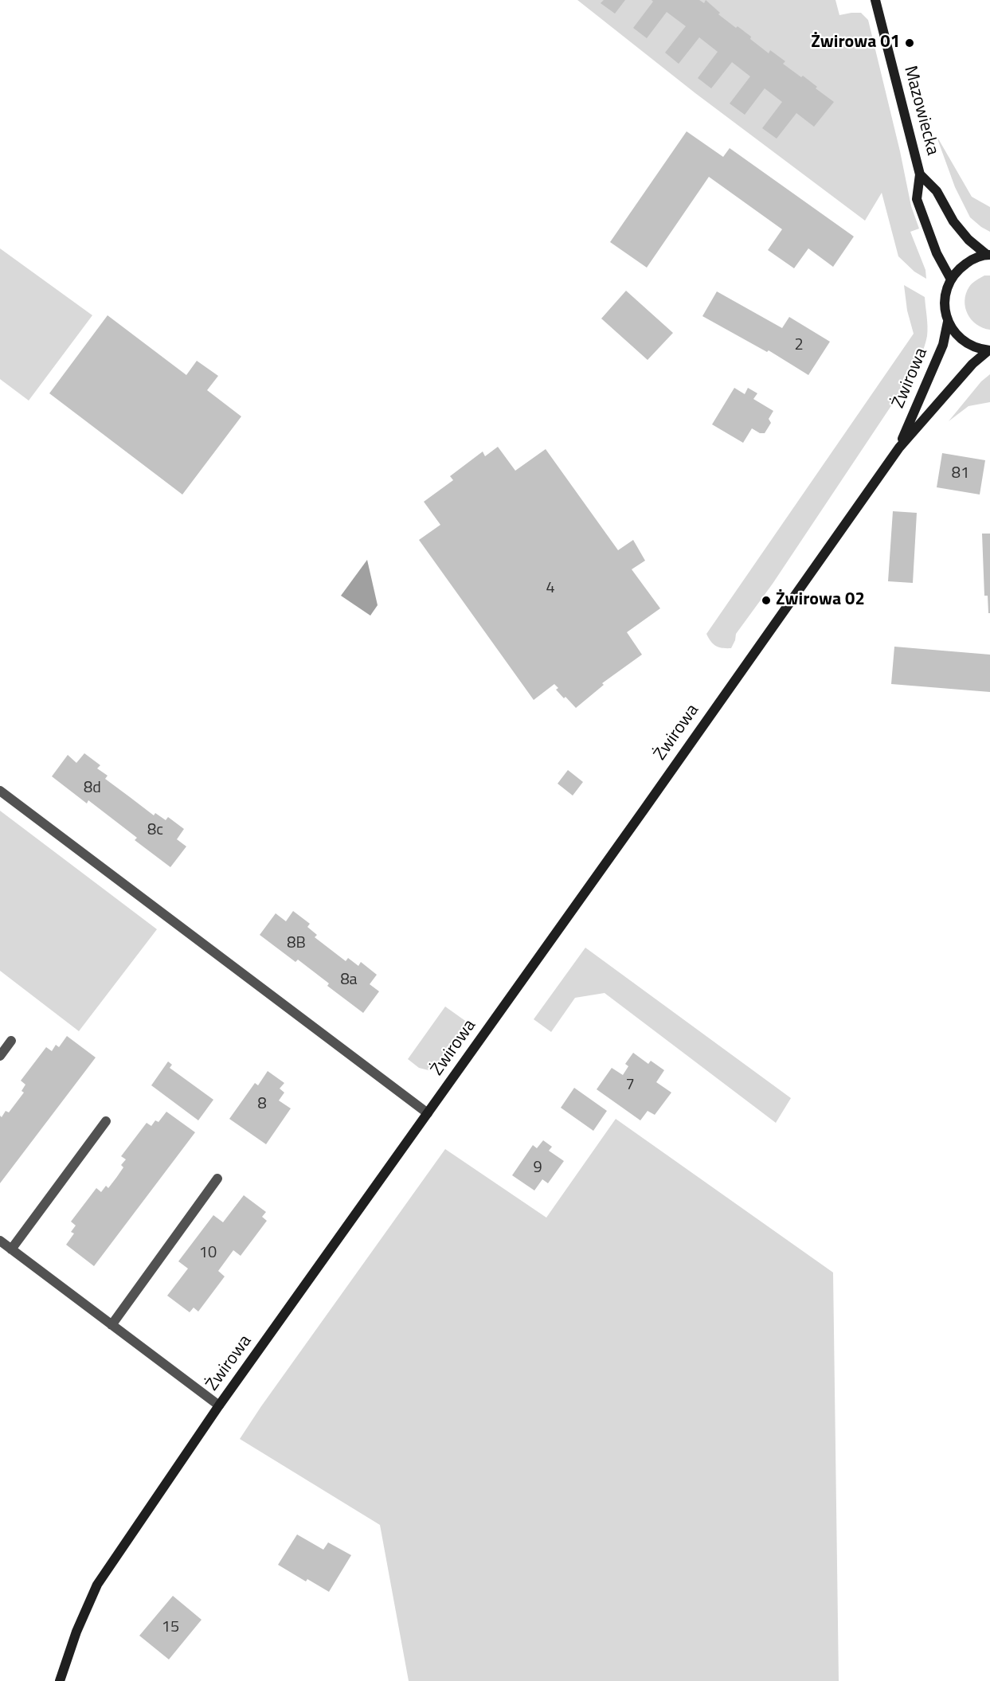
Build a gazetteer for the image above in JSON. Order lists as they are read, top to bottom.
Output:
{
  "streets": {
    "street": ["Mazowiecka", "Żwirowa"]
  },
  "crossings": [
    ["Mazowiecka", "Żwirowa"]
  ],
  "places": ["Żwirowa 01", "Żwirowa 02"],
  "house_numbers": [
    "2",
    "81",
    "4",
    "8d",
    "8c",
    "8B",
    "8a",
    "7",
    "8",
    "9",
    "10",
    "15"
  ]
}
